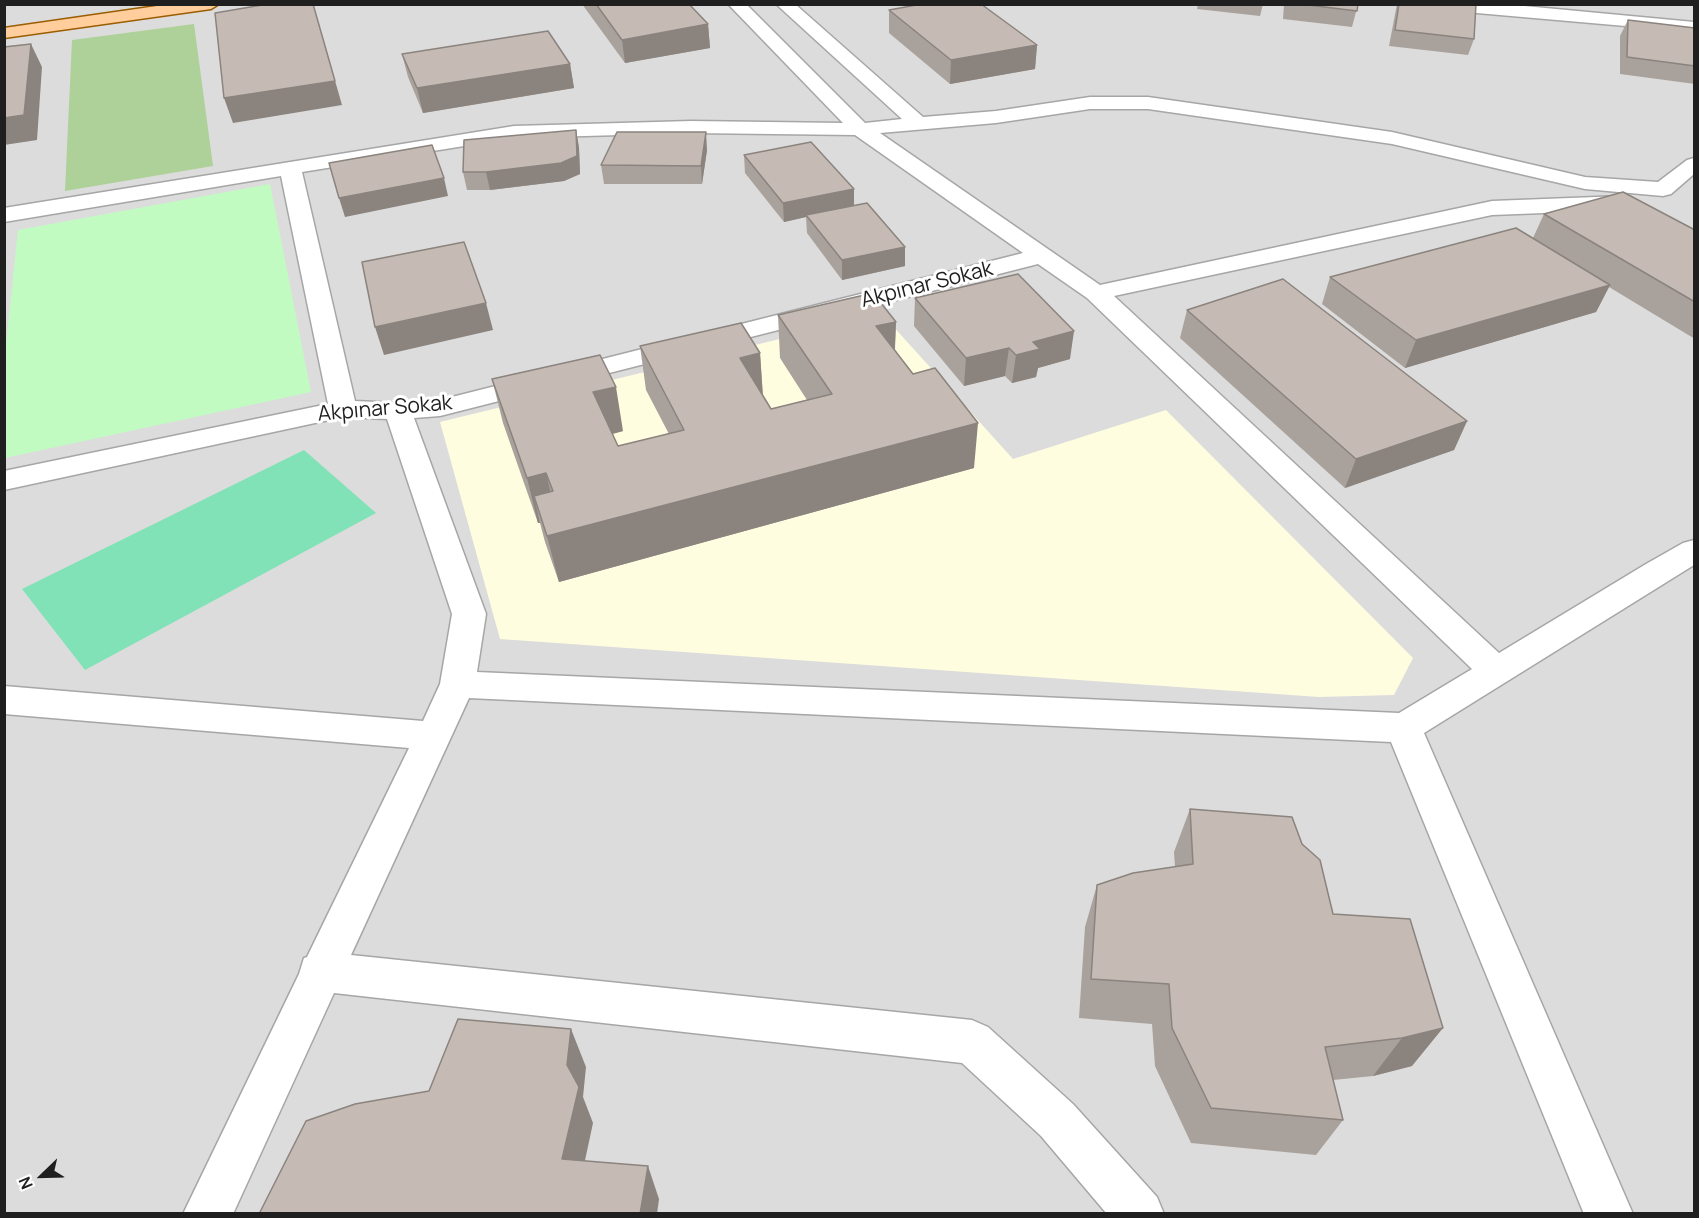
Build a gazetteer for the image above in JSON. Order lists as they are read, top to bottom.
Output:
{
  "streets": {
    "street": ["Akpınar Sokak"]
  },
  "north": "bottom left"
}
